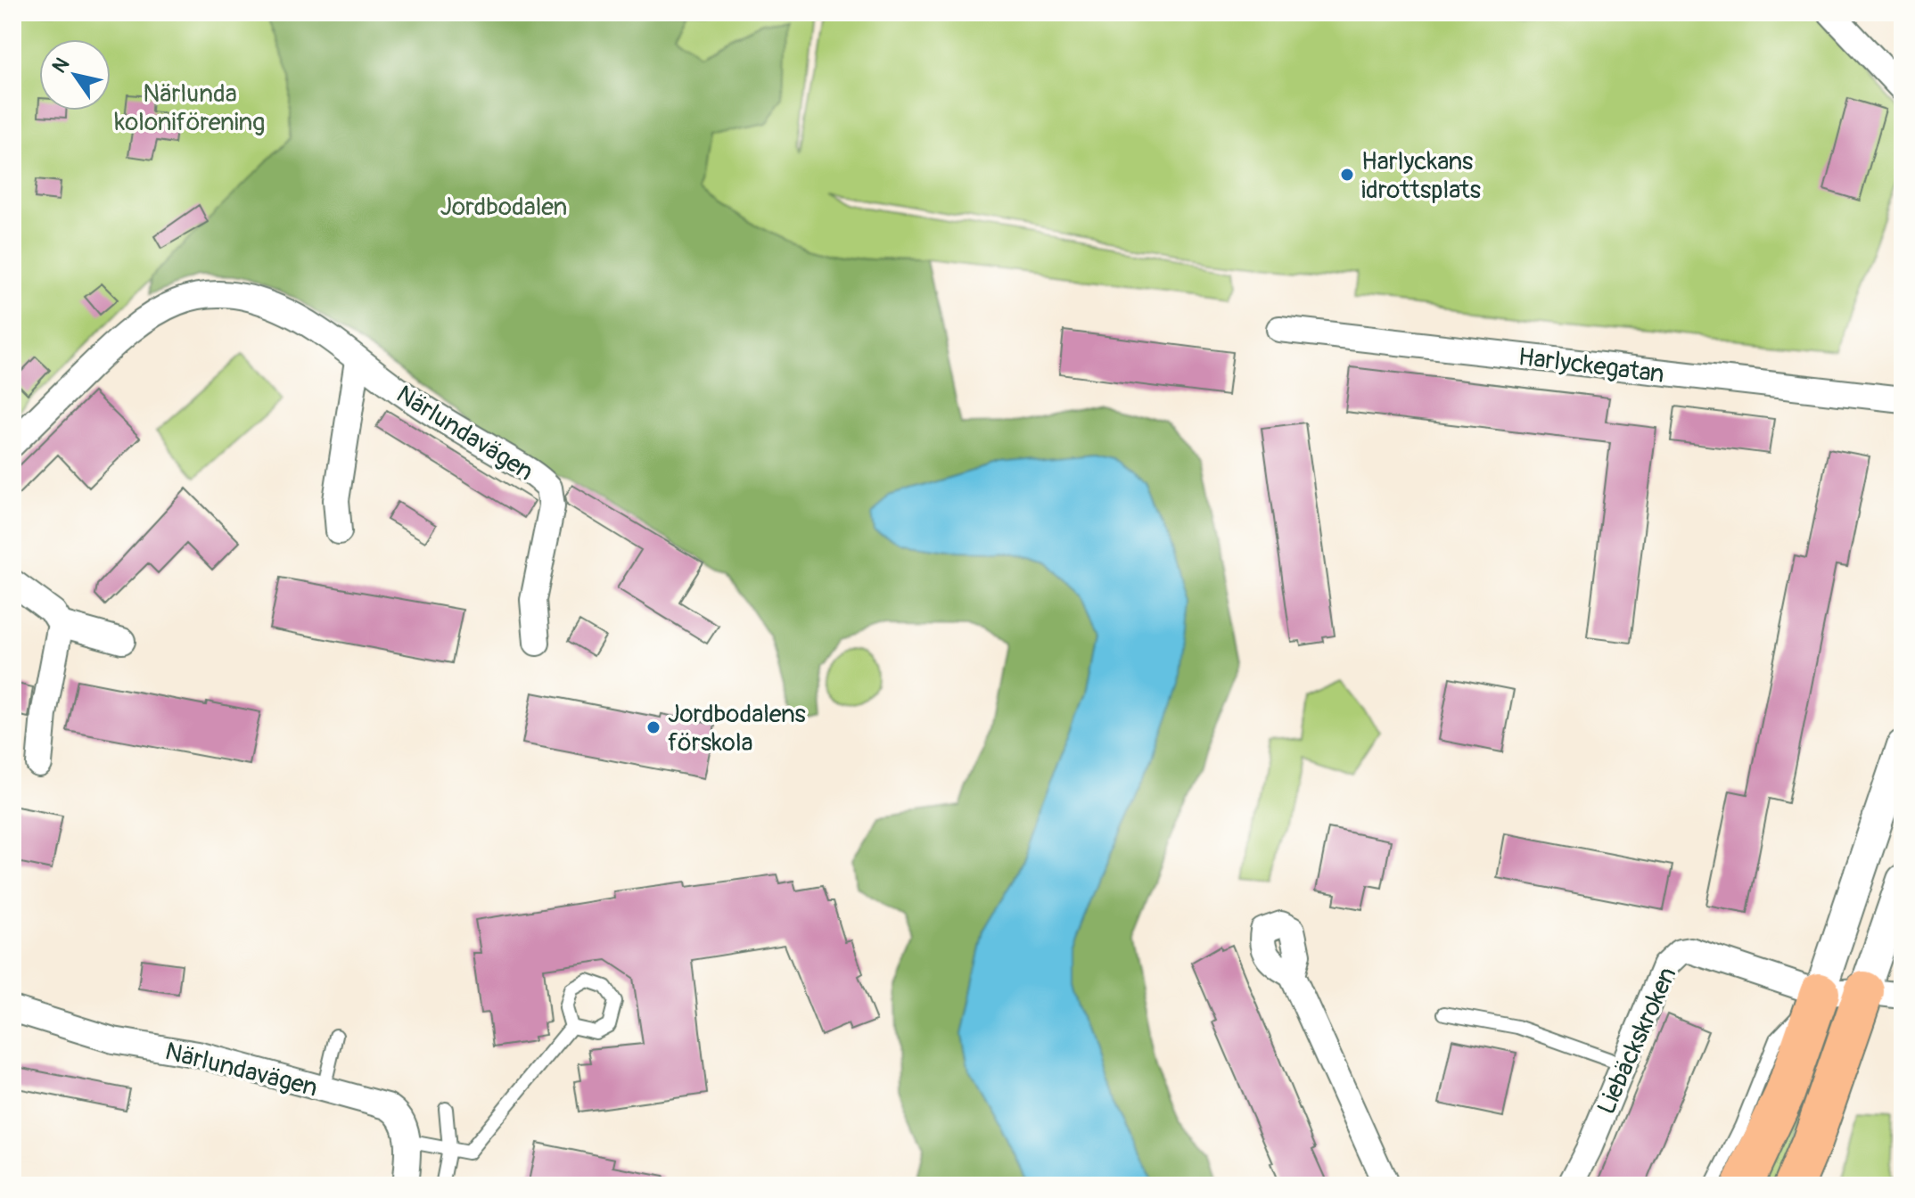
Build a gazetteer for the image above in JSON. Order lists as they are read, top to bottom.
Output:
{
  "streets": {
    "street": ["Harlyckegatan", "Närlundavägen", "Liebäckskroken"]
  },
  "parks": ["Närlunda koloniförening", "Jordbodalen"],
  "places": ["Harlyckans idrottsplats", "Jordbodalens förskola"],
  "north": "top left"
}
